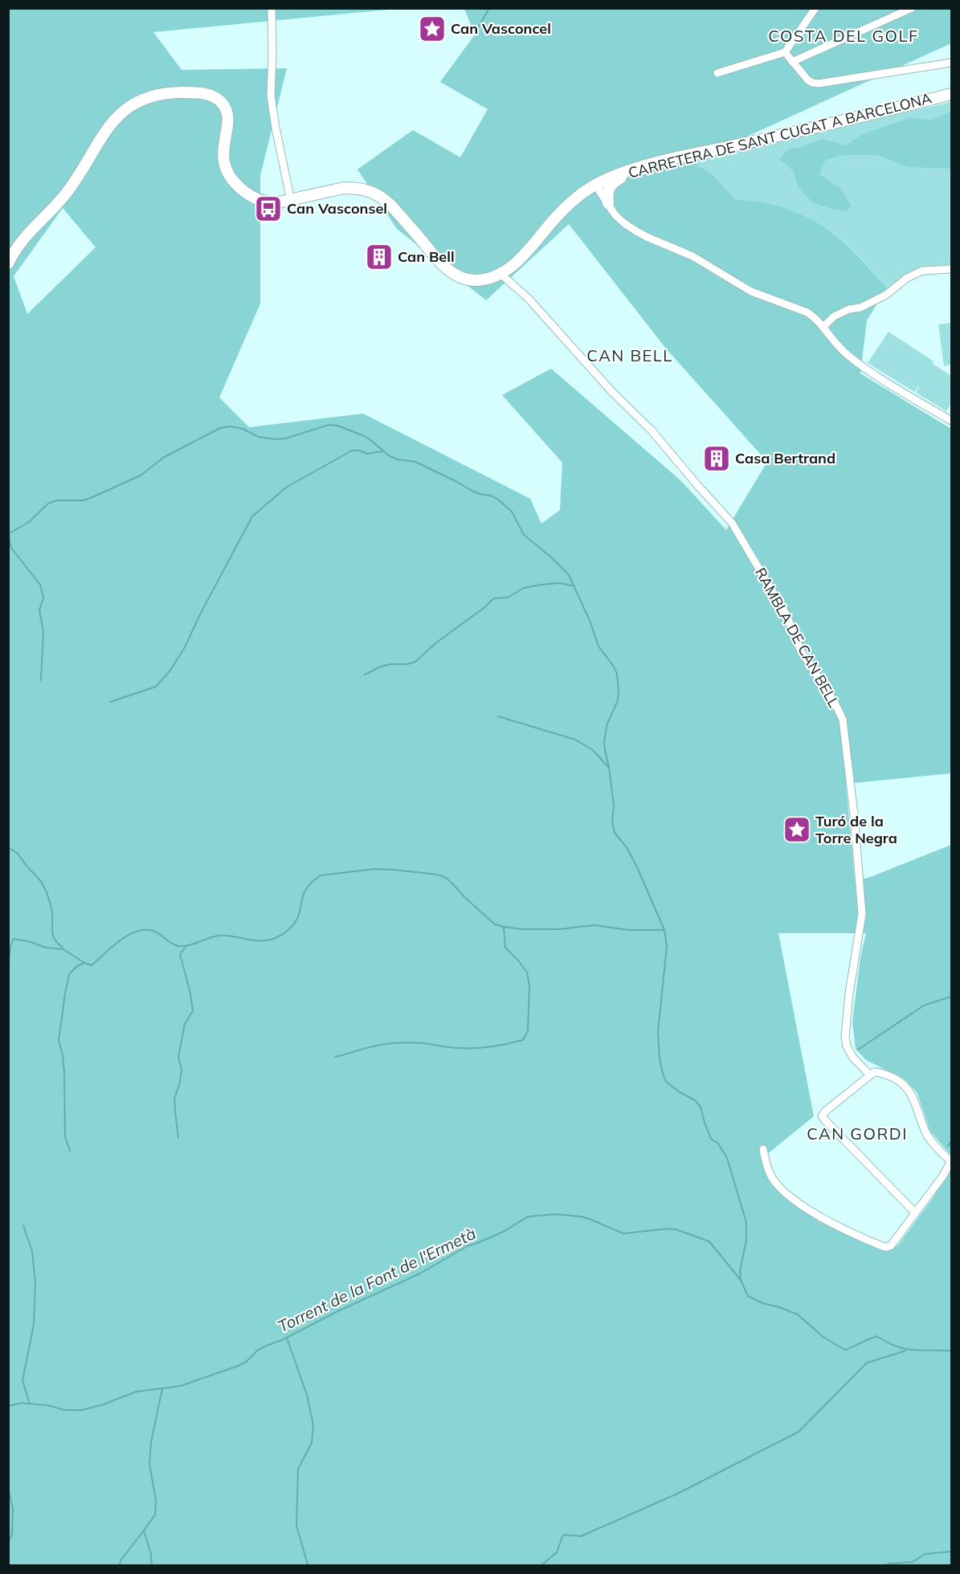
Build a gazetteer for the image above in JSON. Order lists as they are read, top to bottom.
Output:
{
  "streets": {
    "main road": ["CARRETERA DE SANT CUGAT A BARCELONA"],
    "street": ["RAMBLA DE CAN BELL"]
  },
  "crossings": [
    ["CARRETERA DE SANT CUGAT A BARCELONA", "RAMBLA DE CAN BELL"]
  ],
  "districts": ["COSTA DEL GOLF", "CAN BELL", "CAN GORDI"],
  "water": ["Torrent de la Font de l'Ermetà"],
  "places": {
    "place": ["Can Vasconcel", "Turó de la Torre Negra"],
    "bus stop": ["Can Vasconsel"],
    "building": ["Can Bell", "Casa Bertrand"]
  }
}
